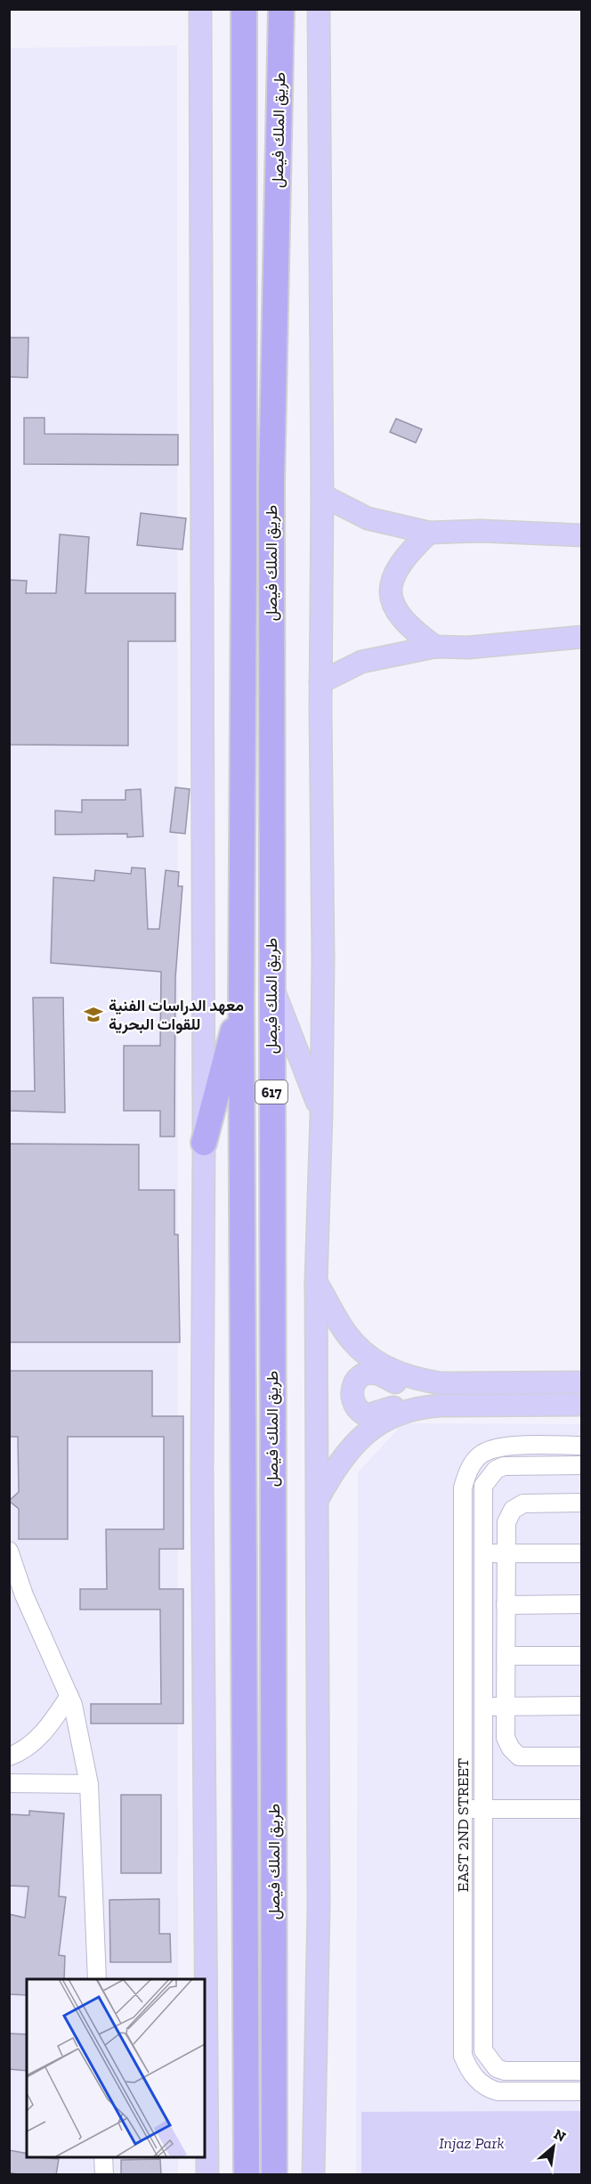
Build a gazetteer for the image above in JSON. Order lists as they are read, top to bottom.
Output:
{
  "streets": {
    "highway": ["طريق الملك فيصل", "617"],
    "street": ["EAST 2ND STREET"]
  },
  "parks": ["Injaz Park"],
  "places": {
    "school or university": ["معهد الدراسات الفنية للقوات البحرية"]
  },
  "north": "top right"
}
